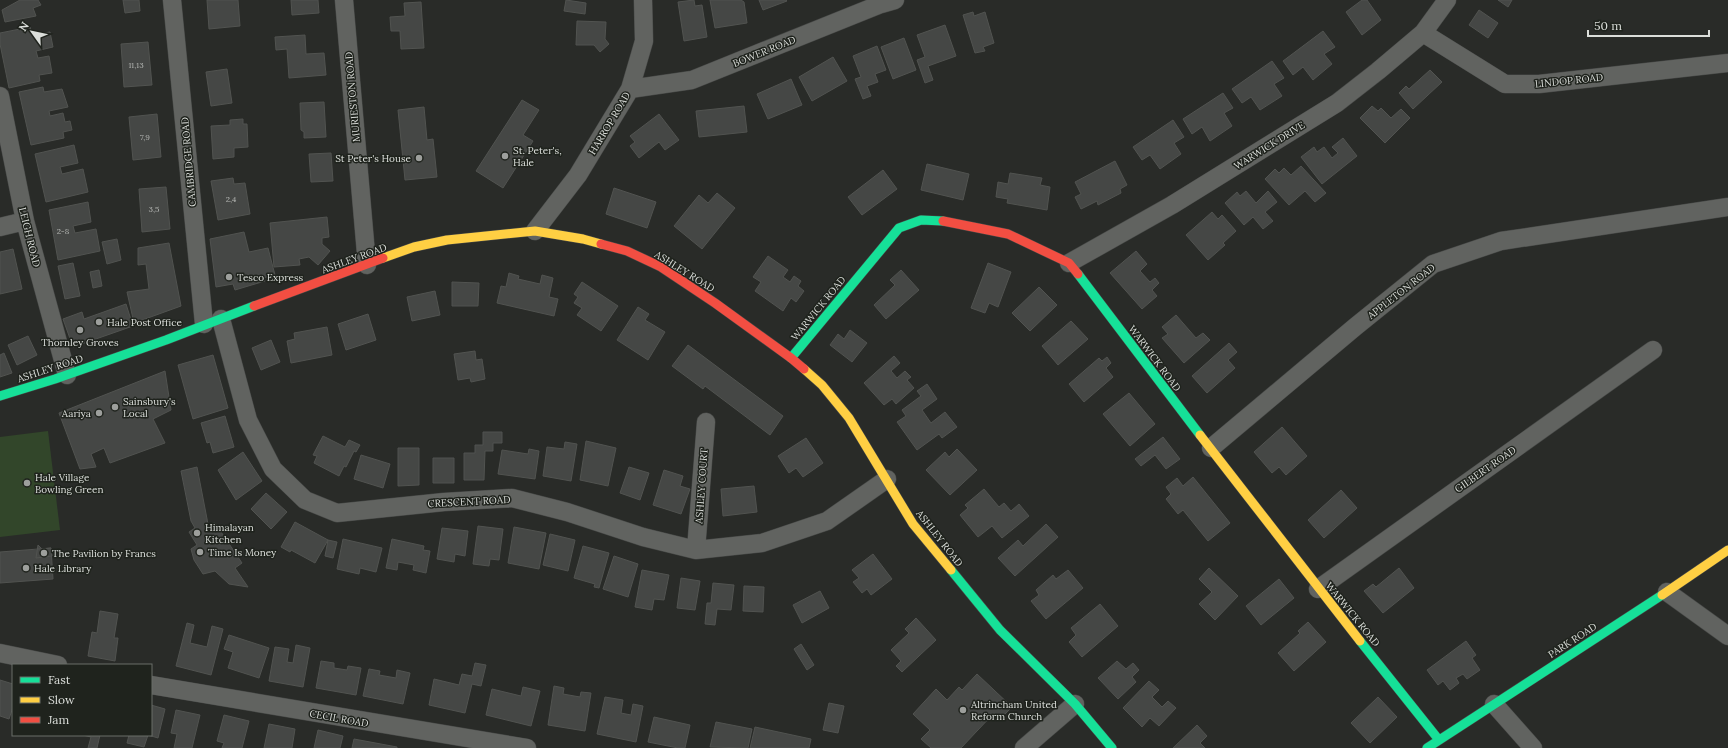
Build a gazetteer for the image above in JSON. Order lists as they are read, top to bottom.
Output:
{
  "streets": {
    "main road": ["ASHLEY ROAD", "WARWICK ROAD", "PARK ROAD"],
    "street": [
      "BOWER ROAD",
      "LINDOP ROAD",
      "MURIESTON ROAD",
      "HARROP ROAD",
      "WARWICK DRIVE",
      "CAMBRIDGE ROAD",
      "LEIGH ROAD",
      "APPLETON ROAD",
      "GILBERT ROAD",
      "ASHLEY COURT",
      "CRESCENT ROAD",
      "CECIL ROAD"
    ]
  },
  "crossings": [
    ["BOWER ROAD", "HARROP ROAD"],
    ["LINDOP ROAD", "WARWICK DRIVE"],
    ["MURIESTON ROAD", "ASHLEY ROAD"],
    ["HARROP ROAD", "ASHLEY ROAD"],
    ["WARWICK DRIVE", "WARWICK ROAD"],
    ["CAMBRIDGE ROAD", "ASHLEY ROAD"],
    ["LEIGH ROAD", "ASHLEY ROAD"],
    ["ASHLEY ROAD", "WARWICK ROAD"],
    ["ASHLEY ROAD", "CRESCENT ROAD"],
    ["APPLETON ROAD", "WARWICK ROAD"],
    ["WARWICK ROAD", "GILBERT ROAD"],
    ["WARWICK ROAD", "PARK ROAD"],
    ["ASHLEY COURT", "CRESCENT ROAD"]
  ],
  "places": [
    "St. Peter's, Hale",
    "St Peter's House",
    "Tesco Express",
    "Hale Post Office",
    "Thornley Groves",
    "Sainsbury's Local",
    "Aariya",
    "Hale Village Bowling Green",
    "Himalayan Kitchen",
    "Time Is Money",
    "The Pavilion by Francs",
    "Hale Library",
    "Altrincham United Reform Church"
  ],
  "house_numbers": [
    "11,13",
    "7,9",
    "2,4",
    "3,5",
    "2-8"
  ],
  "legend": ["Fast", "Slow", "Jam"],
  "scale_bar": "50 m",
  "north": "top left"
}
